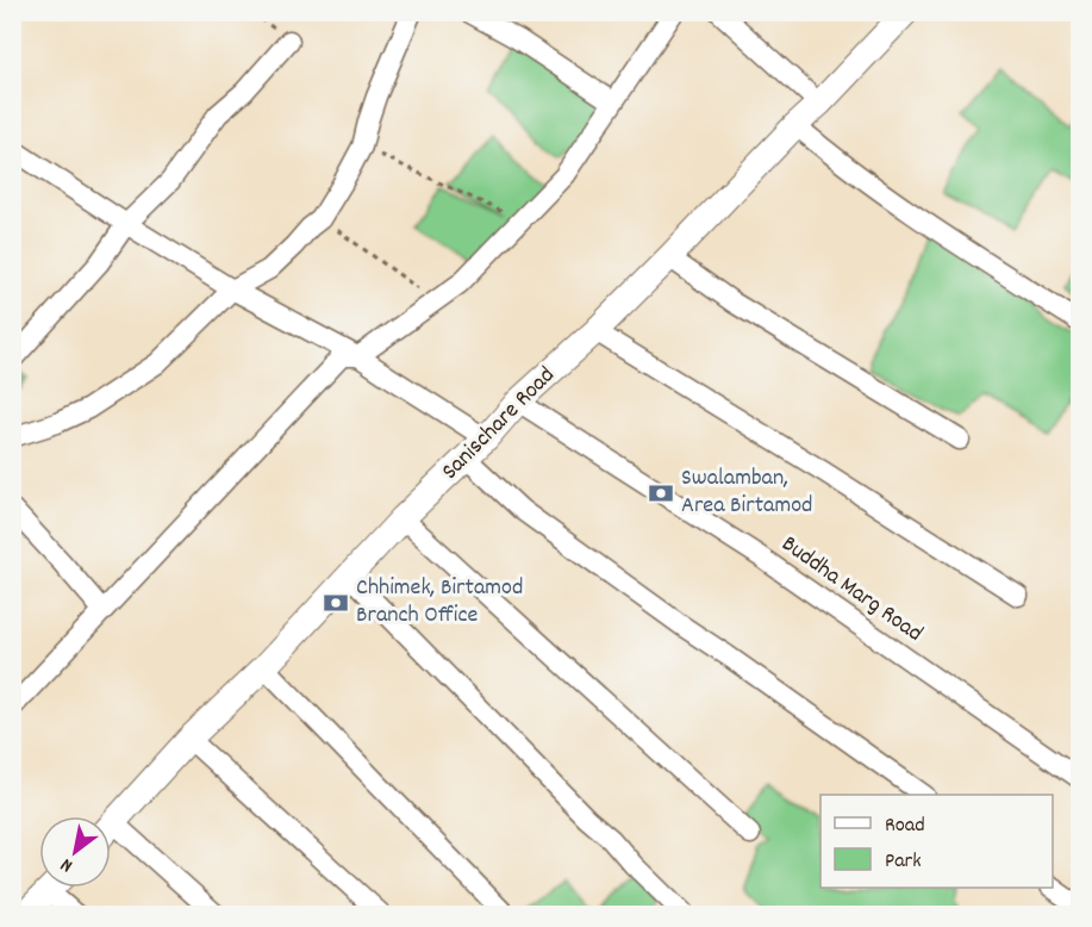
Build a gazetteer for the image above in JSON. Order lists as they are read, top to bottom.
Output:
{
  "streets": {
    "street": ["Sanischare Road", "Buddha Marg Road"]
  },
  "crossings": [
    ["Sanischare Road", "Buddha Marg Road"]
  ],
  "places": {
    "bank": ["Swalamban, Area Birtamod", "Chhimek, Birtamod Branch Office"]
  },
  "legend": ["Road", "Park"],
  "north": "bottom left"
}
